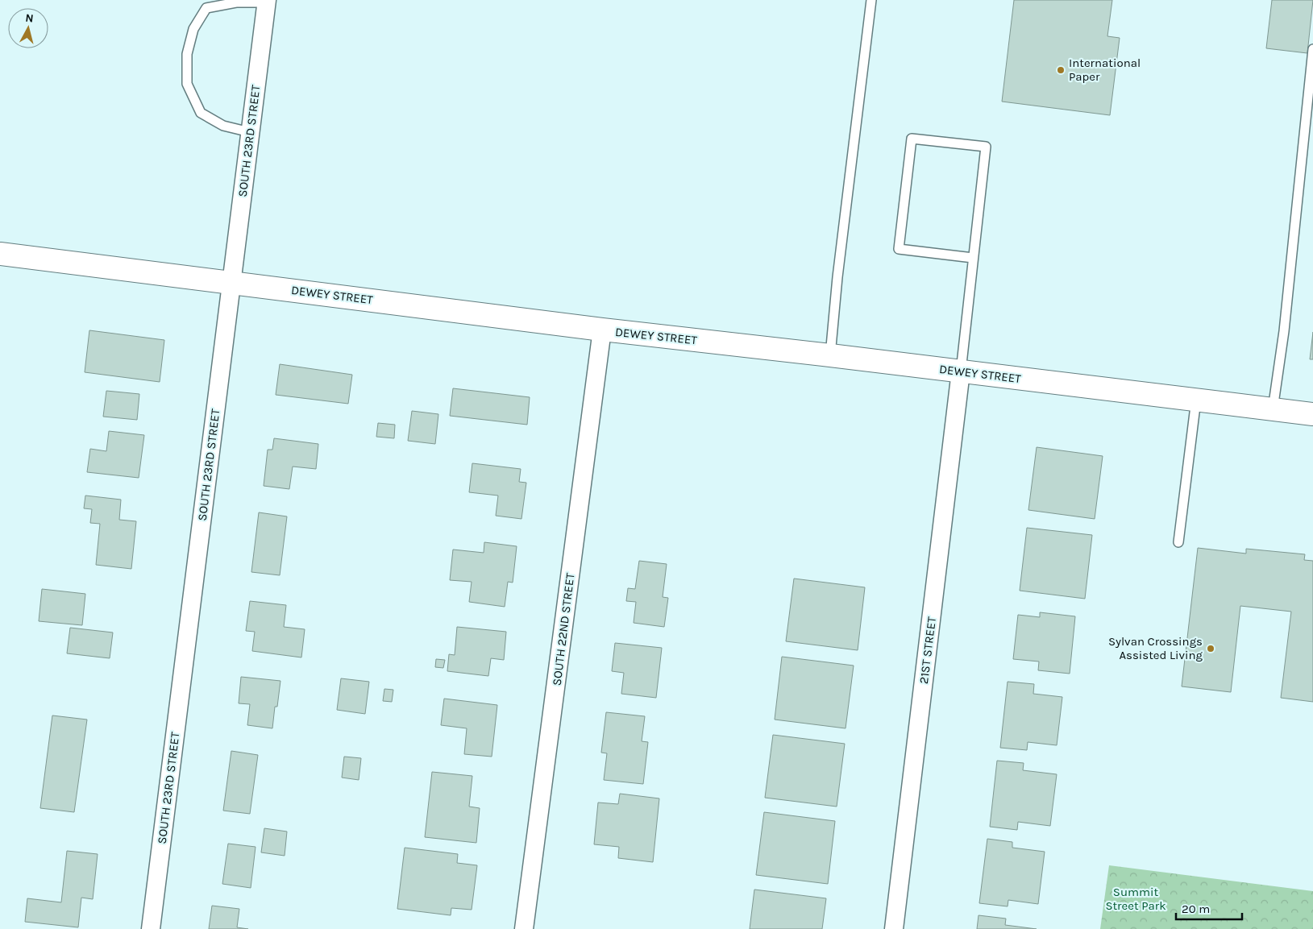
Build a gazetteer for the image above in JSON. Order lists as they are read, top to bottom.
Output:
{
  "streets": {
    "street": [
      "SOUTH 23RD STREET",
      "DEWEY STREET",
      "SOUTH 22ND STREET",
      "21ST STREET"
    ]
  },
  "crossings": [
    ["SOUTH 23RD STREET", "DEWEY STREET"],
    ["DEWEY STREET", "SOUTH 22ND STREET"],
    ["DEWEY STREET", "21ST STREET"]
  ],
  "parks": ["Summit Street Park"],
  "places": ["International Paper", "Sylvan Crossings Assisted Living"],
  "scale_bar": "20 m",
  "north": "top"
}
